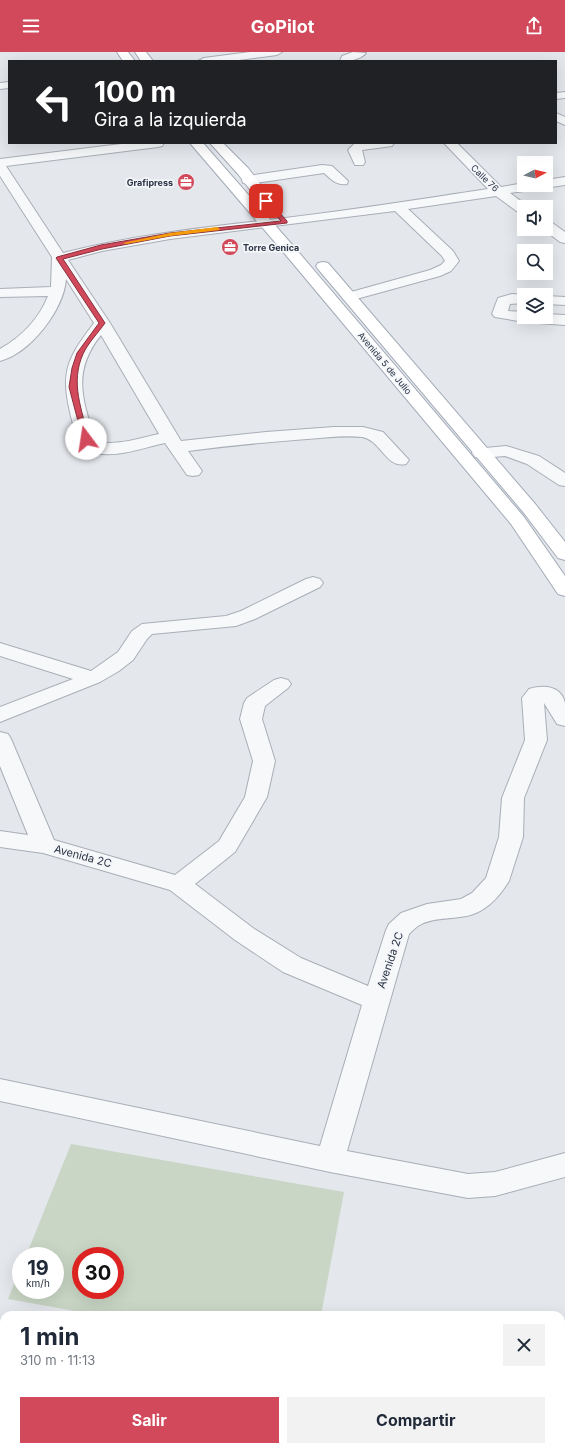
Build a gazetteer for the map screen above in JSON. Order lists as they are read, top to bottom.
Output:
{
  "streets": {
    "main road": ["Avenida 5 de Julio"],
    "street": ["Calle 76", "Avenida 2C"]
  },
  "places": {
    "office": ["Grafipress", "Torre Genica"]
  },
  "north": "right",
  "page": {
    "header": "GoPilot",
    "turn": ["100 m", "Gira a la izquierda"],
    "speed": "19 km/h",
    "limit": "30",
    "heading": ["1 min", "310 m · 11:13"],
    "buttons": ["Salir", "Compartir"]
  }
}
